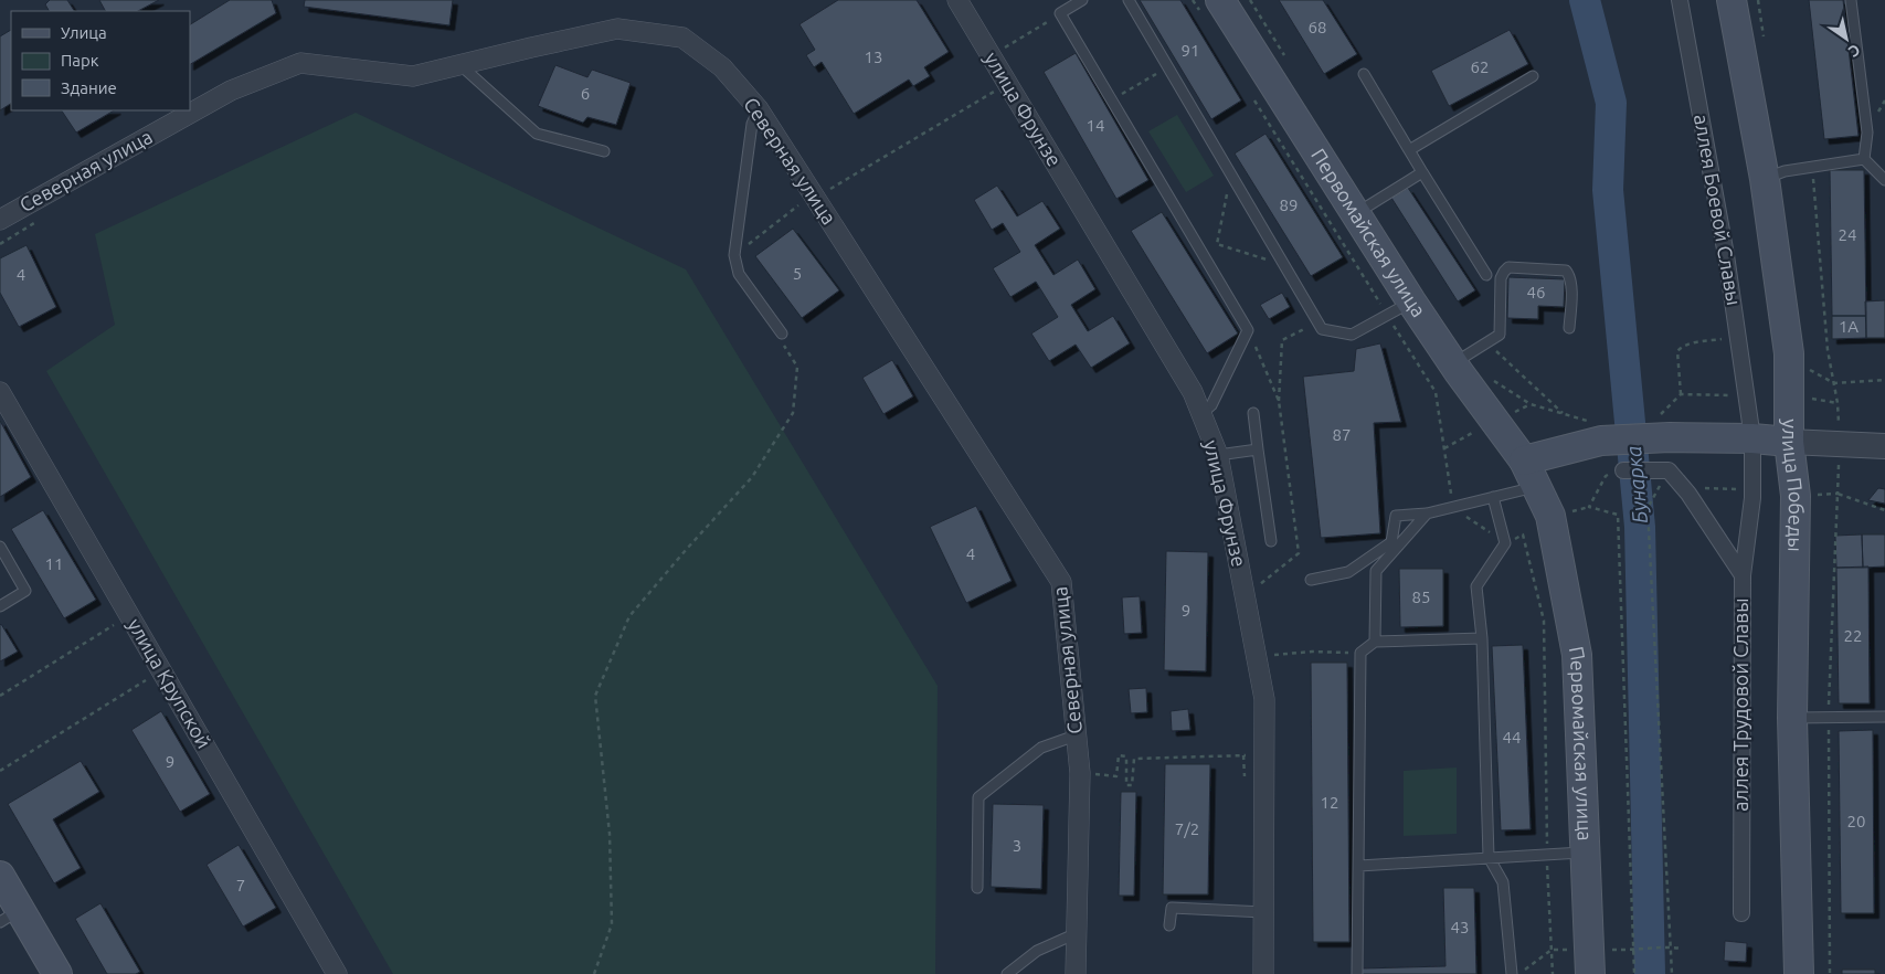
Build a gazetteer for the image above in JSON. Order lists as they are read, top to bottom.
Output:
{
  "streets": {
    "main road": ["Первомайская улица", "улица Победы"],
    "street": [
      "улица Фрунзе",
      "Северная улица",
      "аллея Боевой Славы",
      "улица Крупской",
      "аллея Трудовой Славы"
    ]
  },
  "crossings": [
    ["аллея Боевой Славы", "аллея Трудовой Славы"]
  ],
  "water": ["Бунарка"],
  "house_numbers": [
    "68",
    "91",
    "13",
    "62",
    "6",
    "14",
    "89",
    "24",
    "5",
    "4",
    "46",
    "1А",
    "87",
    "4",
    "11",
    "85",
    "9",
    "22",
    "44",
    "9",
    "12",
    "20",
    "7/2",
    "3",
    "7",
    "43"
  ],
  "legend": ["Улица", "Парк", "Здание"],
  "north": "bottom right"
}
